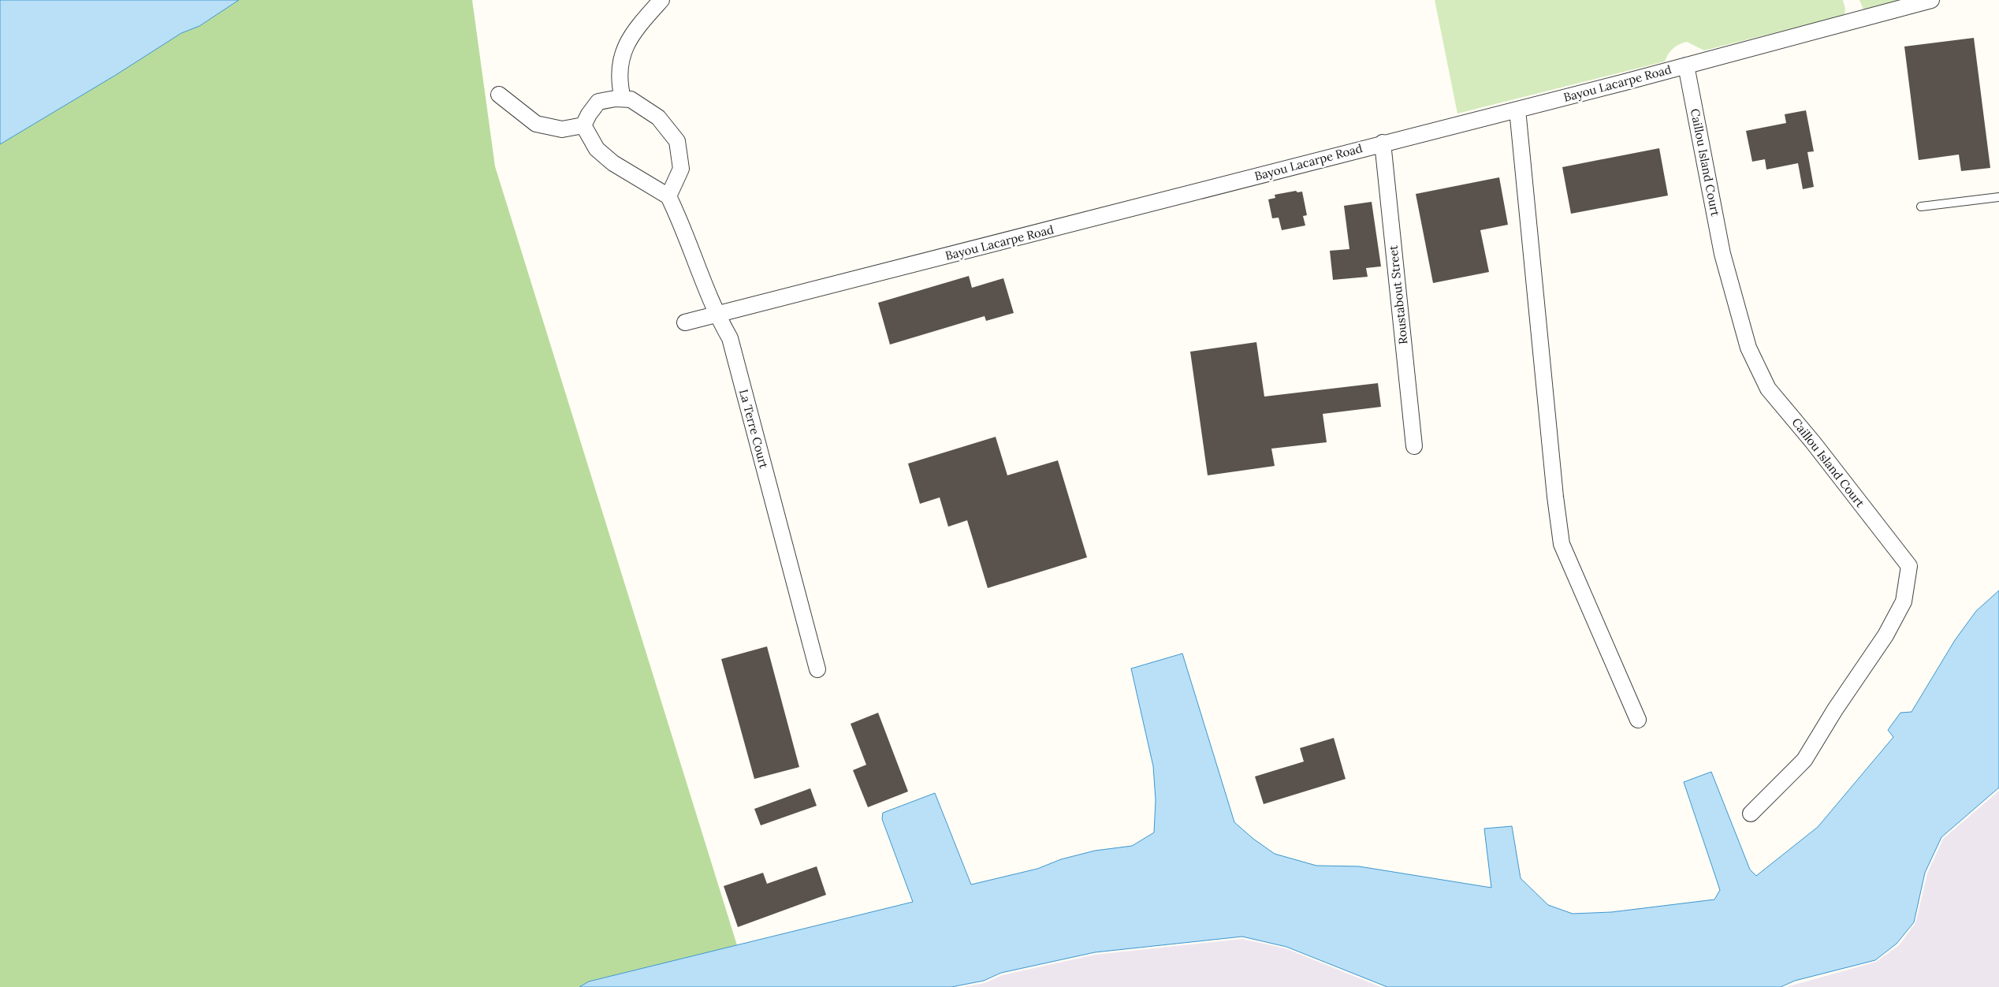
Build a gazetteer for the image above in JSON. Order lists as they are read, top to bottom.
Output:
{
  "streets": {
    "street": [
      "Bayou Lacarpe Road",
      "Caillou Island Court",
      "Roustabout Street",
      "La Terre Court"
    ]
  },
  "crossings": [
    ["Bayou Lacarpe Road", "Caillou Island Court"],
    ["Bayou Lacarpe Road", "Roustabout Street"],
    ["Bayou Lacarpe Road", "La Terre Court"]
  ]
}
